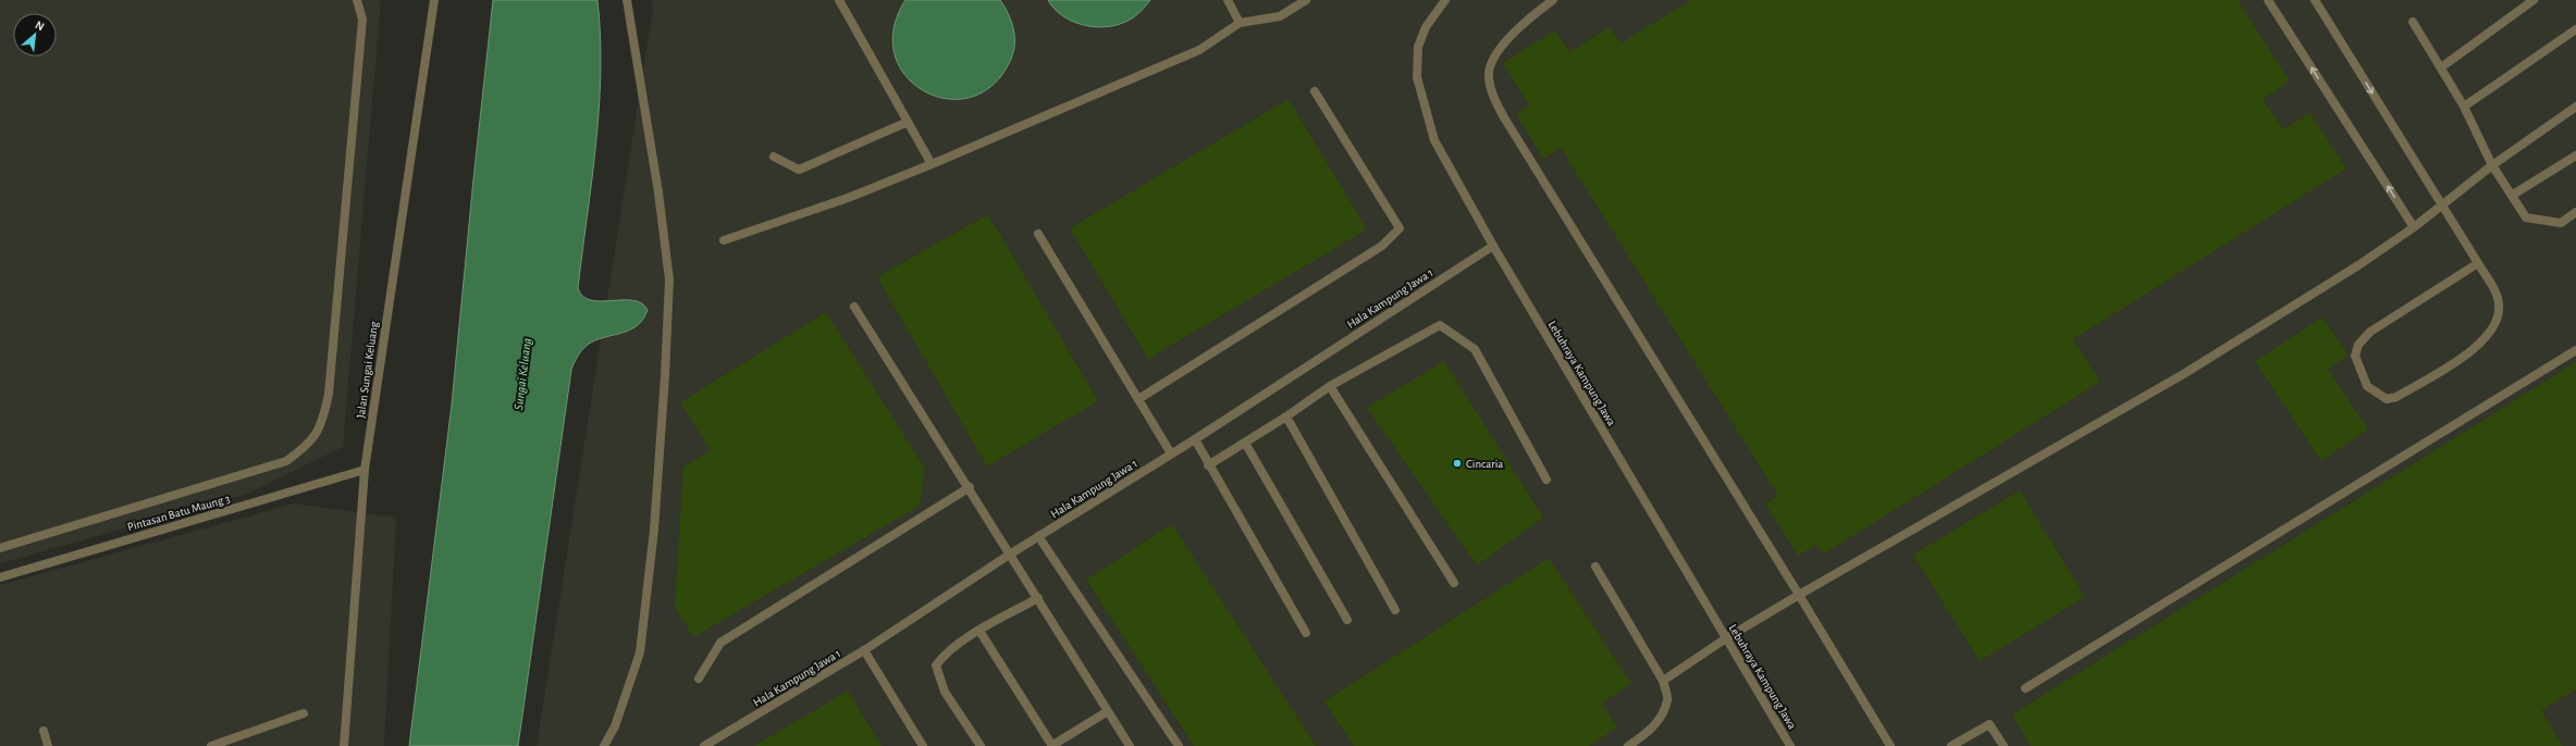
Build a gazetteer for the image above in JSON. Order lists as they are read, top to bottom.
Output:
{
  "streets": {
    "street": [
      "Hala Kampung Jawa 1",
      "Jalan Sungai Keluang",
      "Lebuhraya Kampung Jawa",
      "Pintasan Batu Maung 3"
    ]
  },
  "crossings": [
    ["Hala Kampung Jawa 1", "Lebuhraya Kampung Jawa"],
    ["Jalan Sungai Keluang", "Pintasan Batu Maung 3"]
  ],
  "water": ["Sungai Keluang"],
  "places": ["Cincaria"],
  "north": "top right"
}
